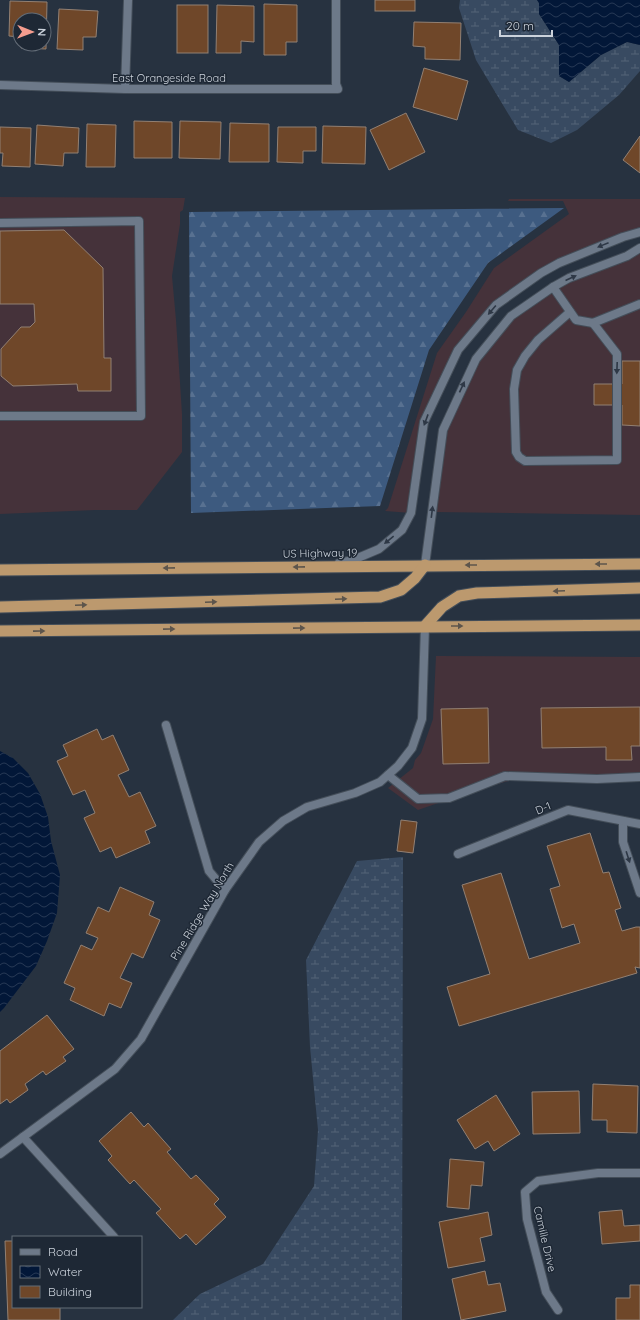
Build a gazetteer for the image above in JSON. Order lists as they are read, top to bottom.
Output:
{
  "streets": {
    "highway": ["US Highway 19"],
    "street": [
      "East Orangeside Road",
      "D-1",
      "Pine Ridge Way North",
      "Camille Drive"
    ]
  },
  "legend": ["Road", "Water", "Building"],
  "scale_bar": "20 m",
  "north": "right"
}
